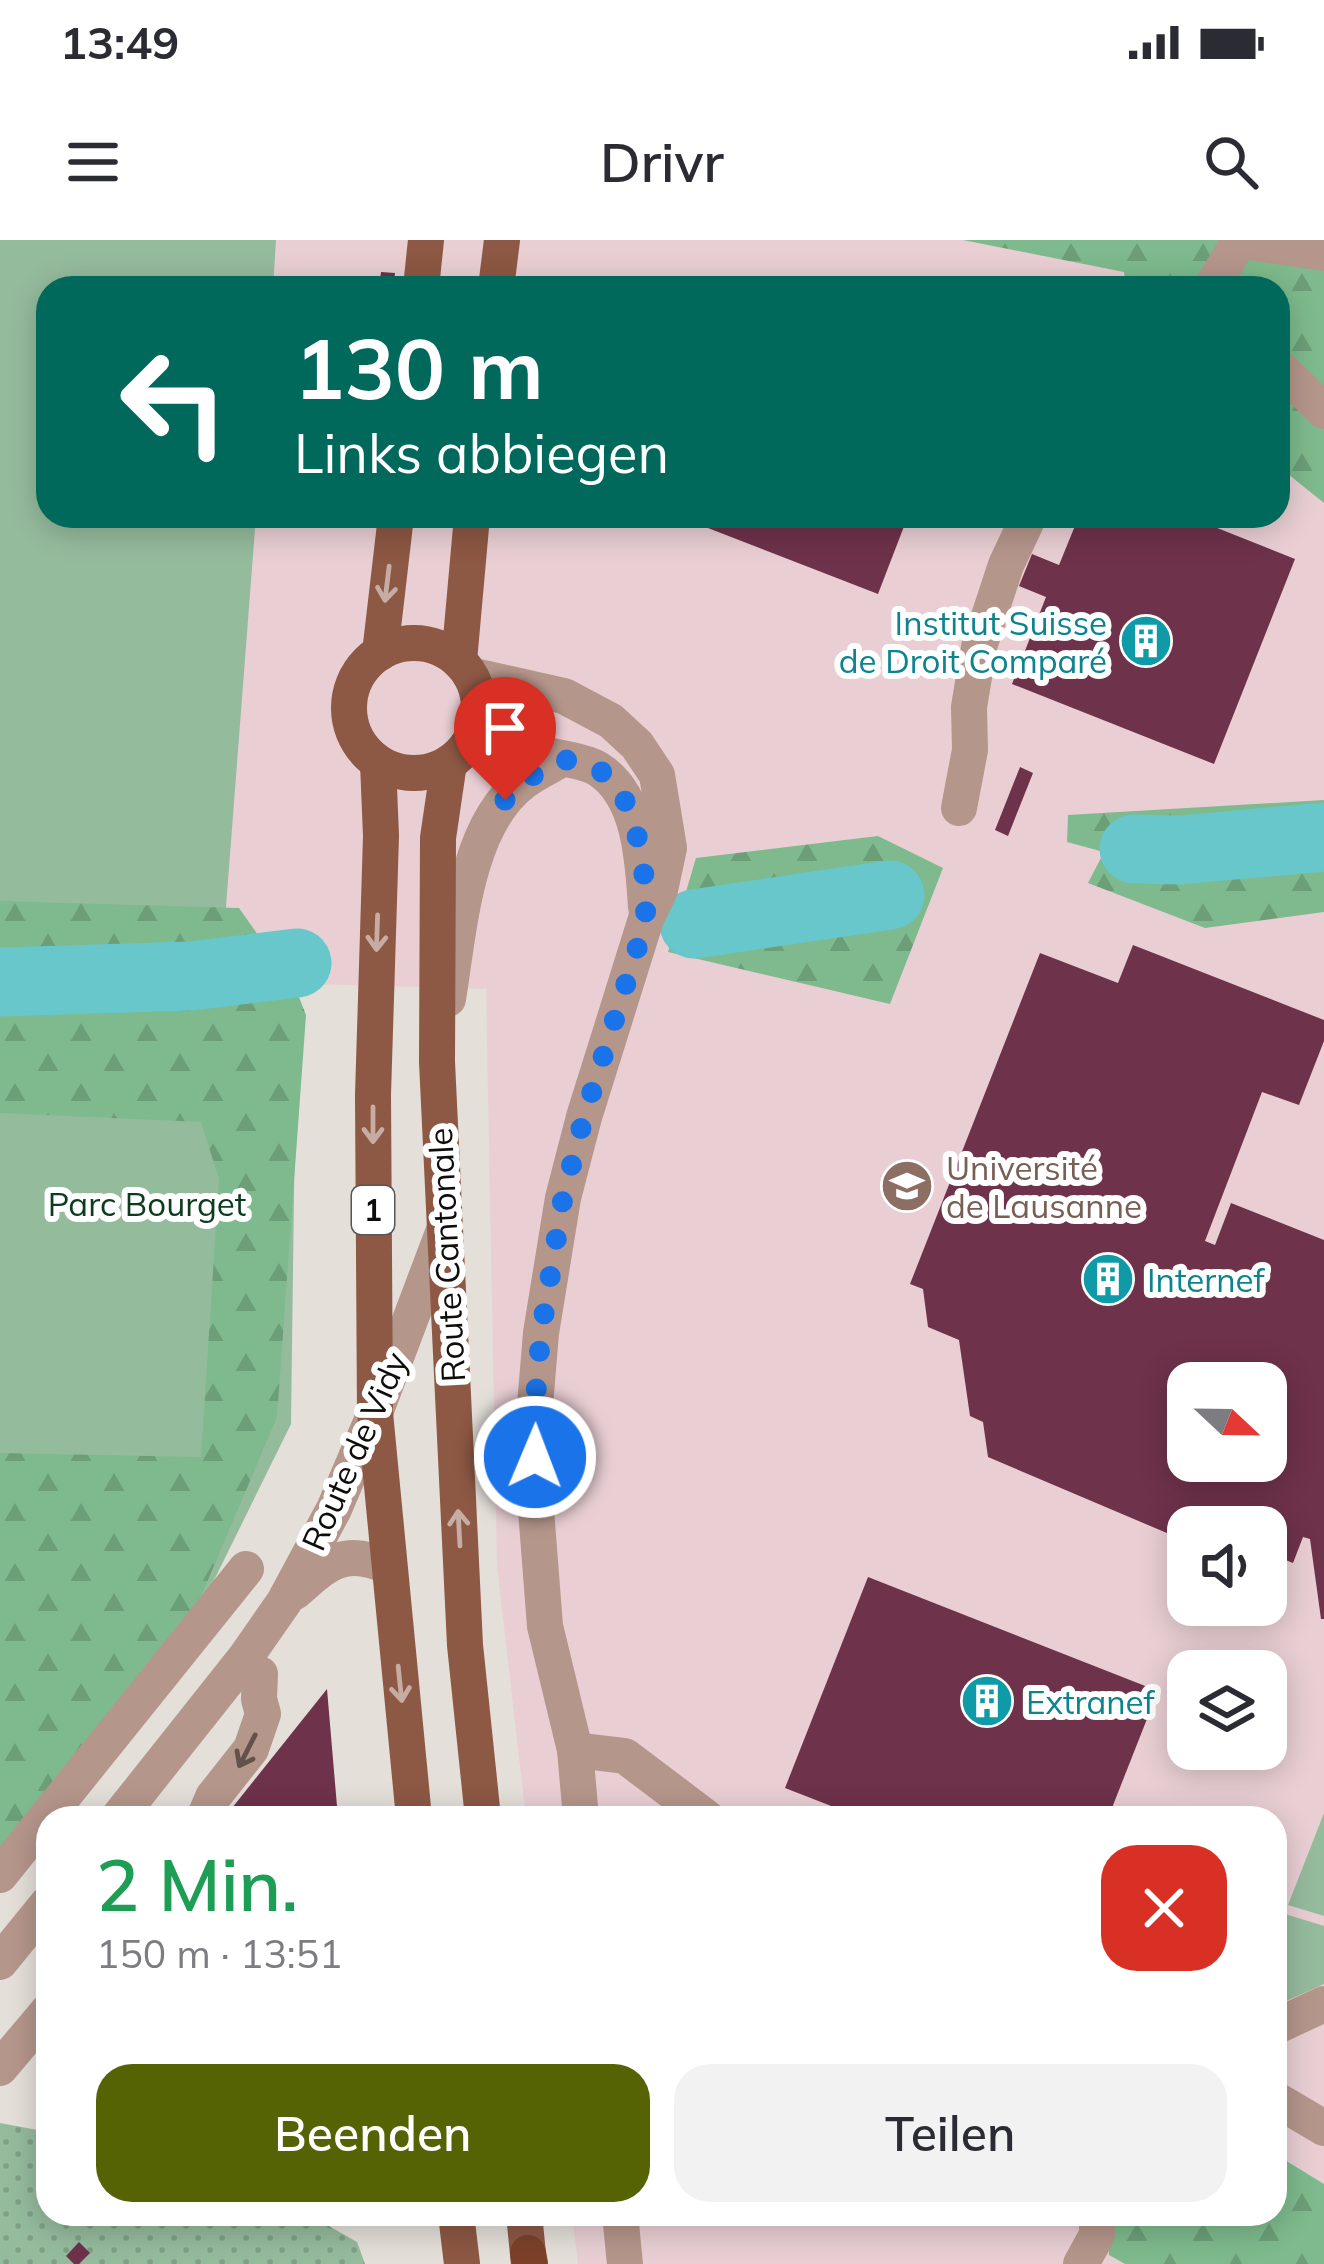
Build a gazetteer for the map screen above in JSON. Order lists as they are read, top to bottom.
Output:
{
  "streets": {
    "main road": ["1", "Route Cantonale"],
    "street": ["Route de Vidy"]
  },
  "crossings": [
    ["Route Cantonale", "Route de Vidy"]
  ],
  "parks": ["Parc Bourget"],
  "places": {
    "building": ["Institut Suisse de Droit Comparé", "Internef", "Extranef"],
    "school or university": ["Université de Lausanne"]
  },
  "north": "right",
  "page": {
    "status": "13:49",
    "header": "Drivr",
    "turn": ["130 m", "Links abbiegen"],
    "heading": ["2 Min.", "150 m · 13:51"],
    "buttons": ["Beenden", "Teilen"]
  }
}
